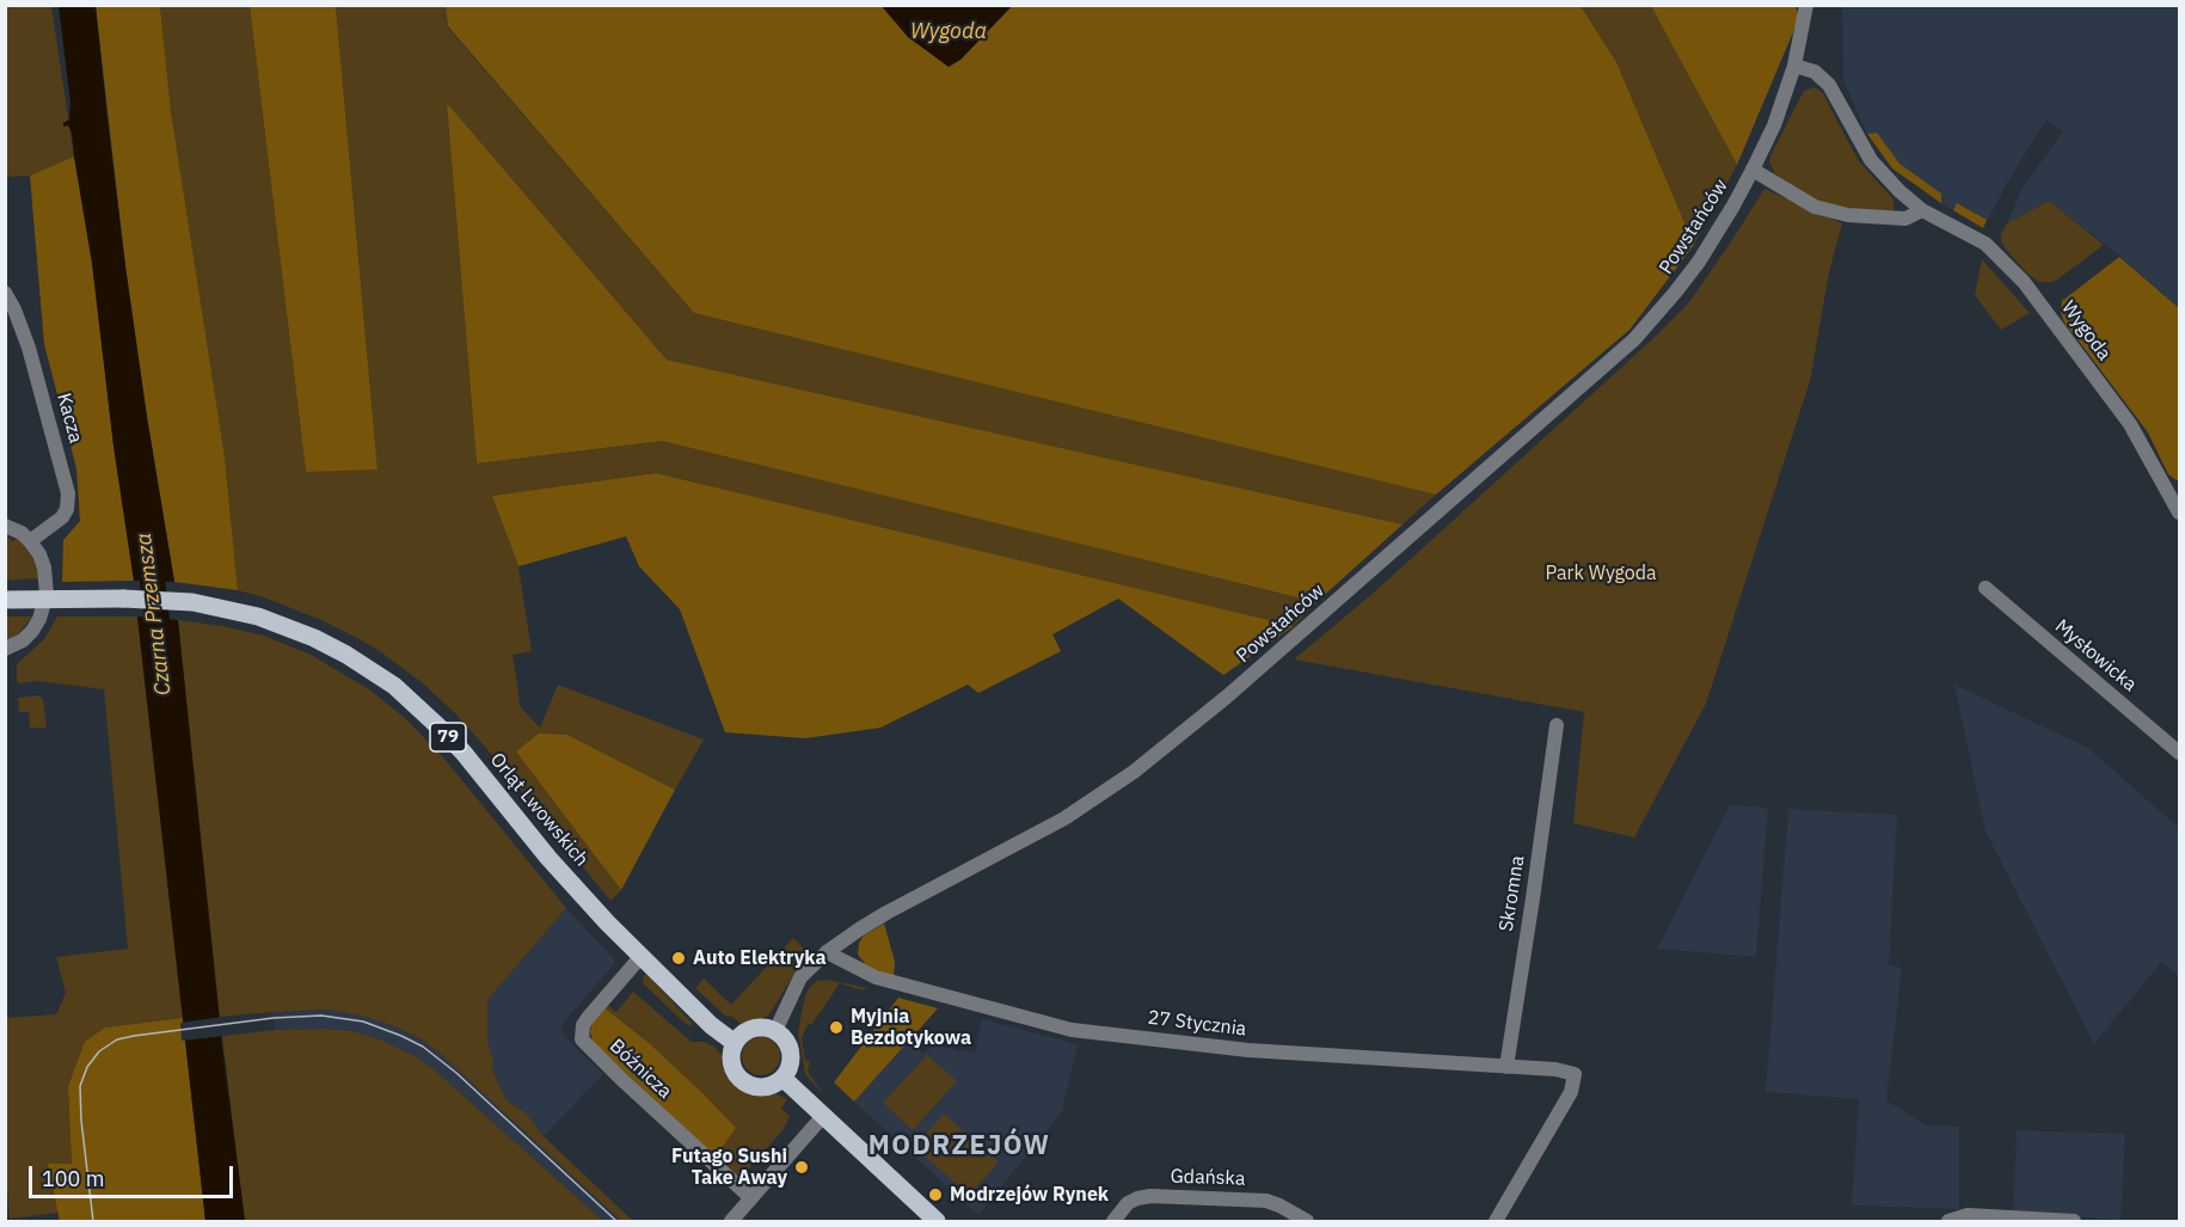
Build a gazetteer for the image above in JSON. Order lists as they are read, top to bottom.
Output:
{
  "streets": {
    "main road": ["79", "Orląt Lwowskich"],
    "street": [
      "Powstańców",
      "Wygoda",
      "Kacza",
      "Mysłowicka",
      "Skromna",
      "27 Stycznia",
      "Bóźnicza",
      "Gdańska"
    ]
  },
  "crossings": [
    ["Powstańców", "Wygoda"],
    ["Powstańców", "Orląt Lwowskich"],
    ["Powstańców", "27 Stycznia"],
    ["Orląt Lwowskich", "Bóźnicza"],
    ["Skromna", "27 Stycznia"]
  ],
  "districts": ["MODRZEJÓW"],
  "water": ["Wygoda", "Czarna Przemsza"],
  "parks": ["Park Wygoda"],
  "places": [
    "Auto Elektryka",
    "Myjnia Bezdotykowa",
    "Futago Sushi Take Away",
    "Modrzejów Rynek"
  ],
  "scale_bar": "100 m"
}
